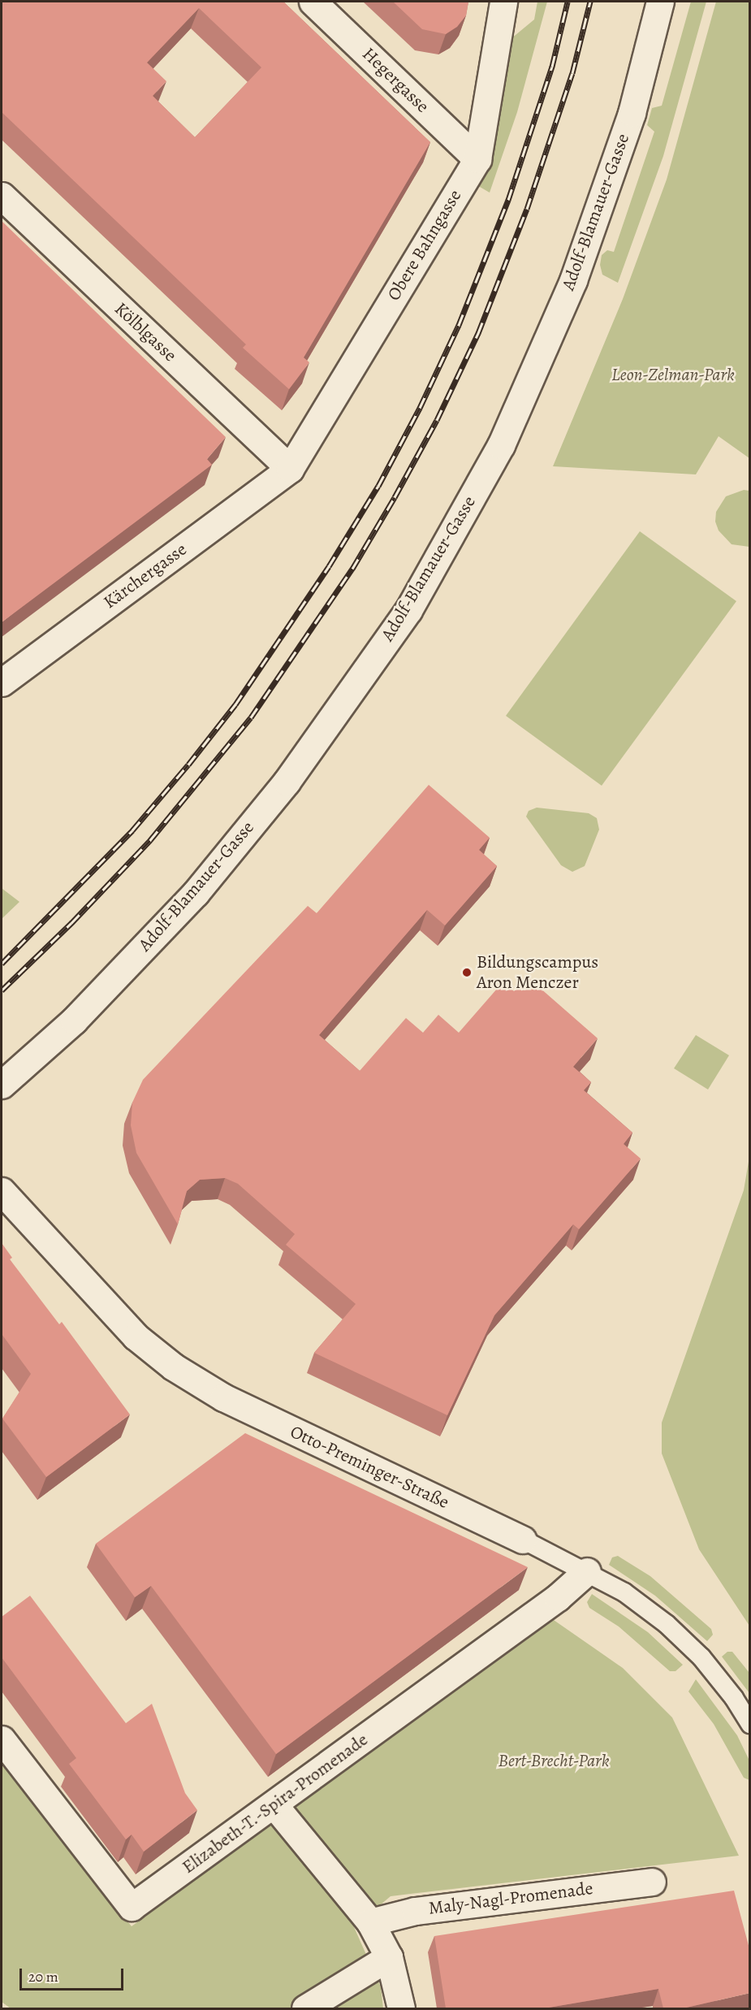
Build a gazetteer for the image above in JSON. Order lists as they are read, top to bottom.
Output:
{
  "streets": {
    "street": [
      "Hegergasse",
      "Adolf-Blamauer-Gasse",
      "Obere Bahngasse",
      "Kölblgasse",
      "Kärchergasse",
      "Otto-Preminger-Straße",
      "Elizabeth-T.-Spira-Promenade",
      "Maly-Nagl-Promenade"
    ]
  },
  "crossings": [
    ["Hegergasse", "Obere Bahngasse"],
    ["Obere Bahngasse", "Kölblgasse"],
    ["Obere Bahngasse", "Kärchergasse"],
    ["Kölblgasse", "Kärchergasse"],
    ["Otto-Preminger-Straße", "Elizabeth-T.-Spira-Promenade"]
  ],
  "parks": ["Leon-Zelman-Park", "Bert-Brecht-Park"],
  "places": ["Bildungscampus Aron Menczer"],
  "scale_bar": "20 m"
}
